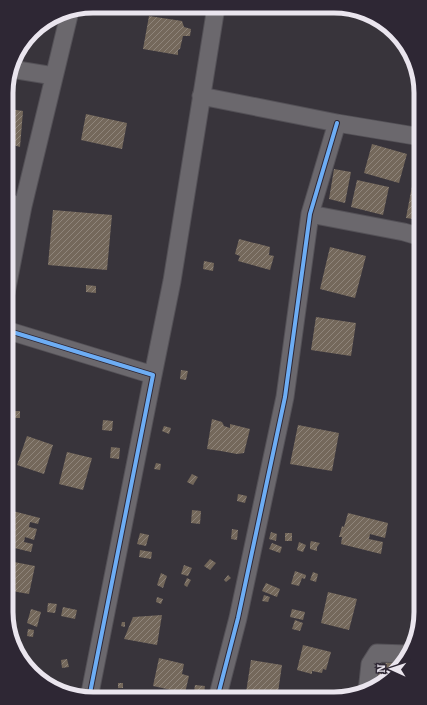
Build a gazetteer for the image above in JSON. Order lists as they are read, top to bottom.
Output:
{
  "north": "left"
}
